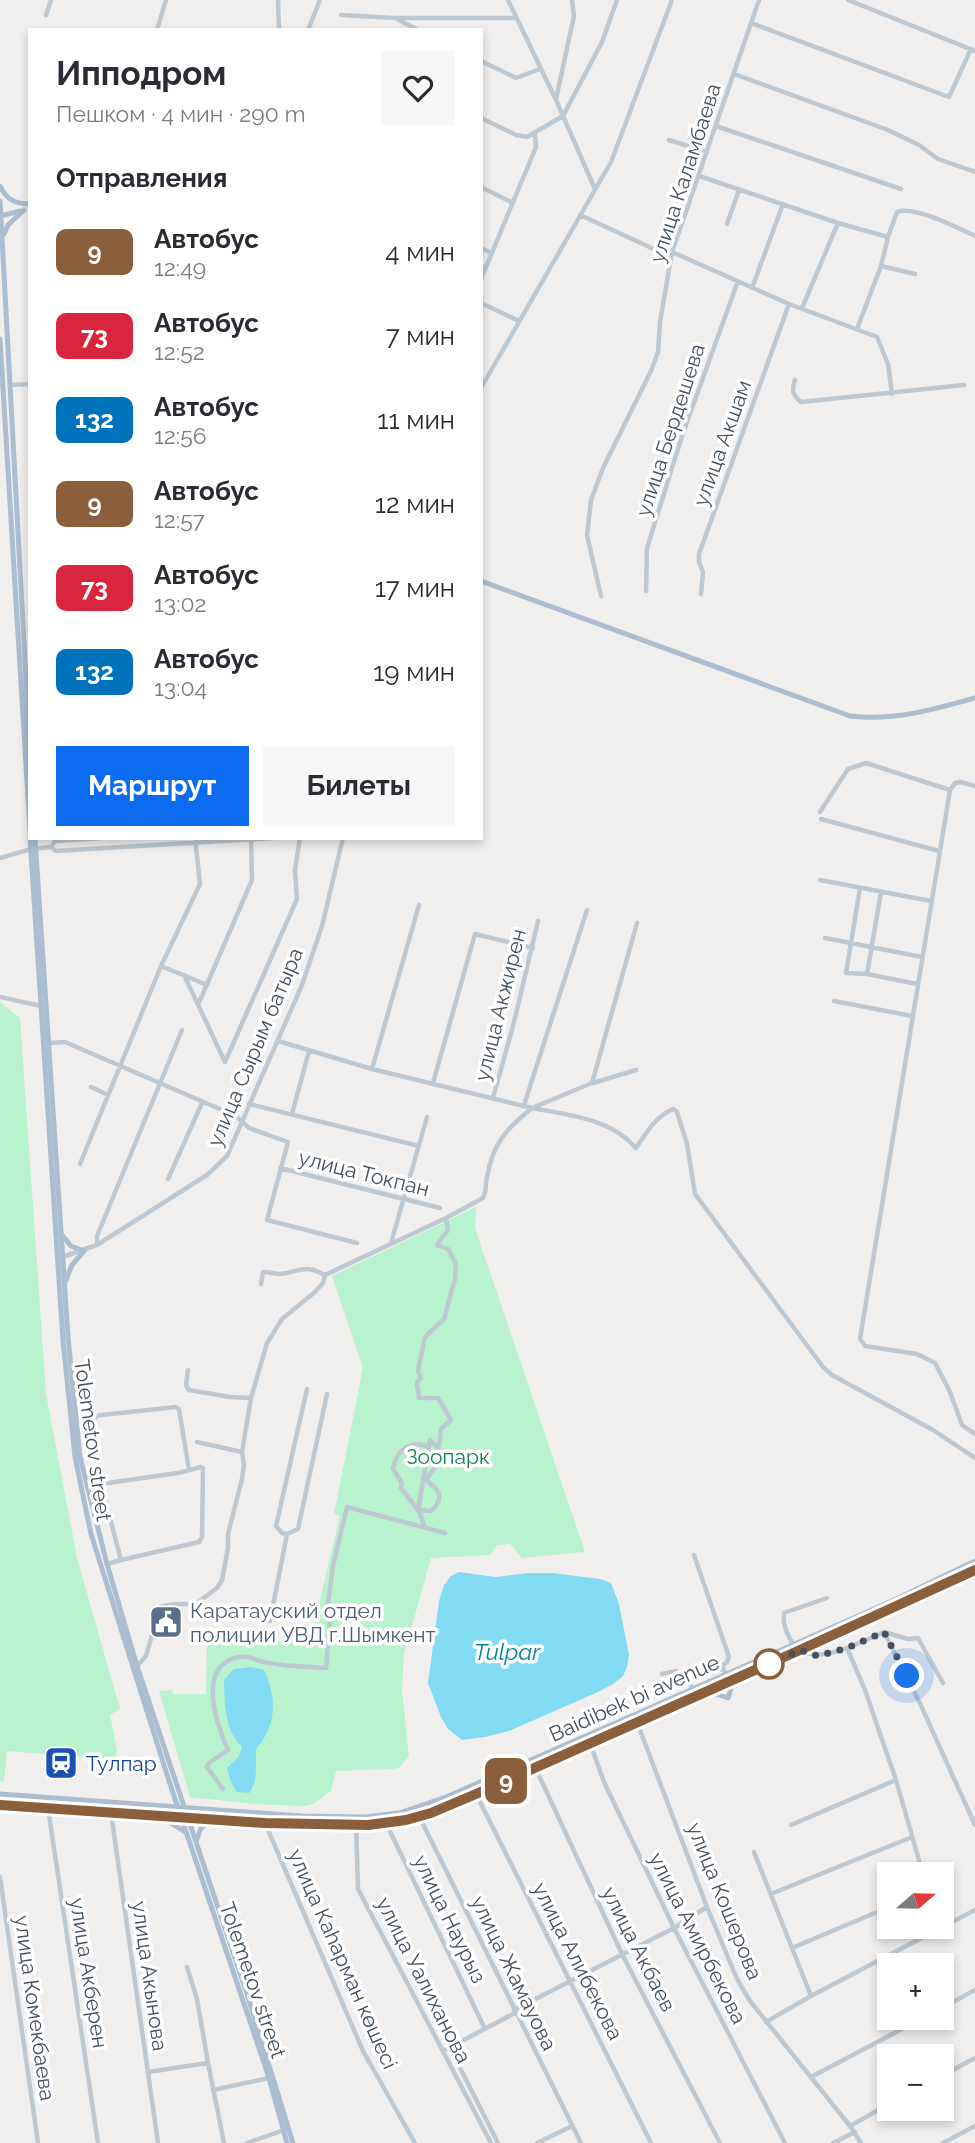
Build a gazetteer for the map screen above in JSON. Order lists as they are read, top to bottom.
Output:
{
  "streets": {
    "main road": ["Tolemetov street", "Baidibek bi avenue"],
    "street": [
      "улица Каламбаева",
      "улица Бердешева",
      "улица Акшам",
      "улица Акжирен",
      "улица Сырым батыра",
      "улица Токпан",
      "улица Кошерова",
      "улица Наурыз",
      "улица Амирбекова",
      "улица Акбаев",
      "улица Каһарман көшесі",
      "улица Алибекова",
      "улица Акберен",
      "улица Жамауова",
      "улица Акынова",
      "улица Уалиханова",
      "улица Комекбаева"
    ]
  },
  "crossings": [
    ["улица Сырым батыра", "Tolemetov street"],
    ["Tolemetov street", "Baidibek bi avenue"],
    ["Baidibek bi avenue", "улица Кошерова"],
    ["Baidibek bi avenue", "улица Наурыз"],
    ["Baidibek bi avenue", "улица Амирбекова"],
    ["Baidibek bi avenue", "улица Акбаев"],
    ["Baidibek bi avenue", "улица Каһарман көшесі"],
    ["Baidibek bi avenue", "улица Алибекова"],
    ["Baidibek bi avenue", "улица Акберен"],
    ["Baidibek bi avenue", "улица Жамауова"],
    ["Baidibek bi avenue", "улица Акынова"],
    ["Baidibek bi avenue", "улица Уалиханова"]
  ],
  "water": ["Tulpar"],
  "parks": ["Зоопарк"],
  "places": {
    "public building": ["Каратауский отдел полиции УВД г.Шымкент"],
    "station": ["Тулпар"]
  },
  "lines": ["bus line 9"],
  "north": "right",
  "page": {
    "on_map": "9",
    "heading": [
      ["Ипподром", "Пешком · 4 мин · 290 m"],
      "Отправления"
    ],
    "list": [
      {
        "mark": "9",
        "name": "Автобус",
        "note": "12:49",
        "value": "4 мин"
      },
      {
        "mark": "73",
        "name": "Автобус",
        "note": "12:52",
        "value": "7 мин"
      },
      {
        "mark": "132",
        "name": "Автобус",
        "note": "12:56",
        "value": "11 мин"
      },
      {
        "mark": "9",
        "name": "Автобус",
        "note": "12:57",
        "value": "12 мин"
      },
      {
        "mark": "73",
        "name": "Автобус",
        "note": "13:02",
        "value": "17 мин"
      },
      {
        "mark": "132",
        "name": "Автобус",
        "note": "13:04",
        "value": "19 мин"
      }
    ],
    "buttons": ["Маршрут", "Билеты"],
    "map_buttons": ["+", "−"]
  }
}
